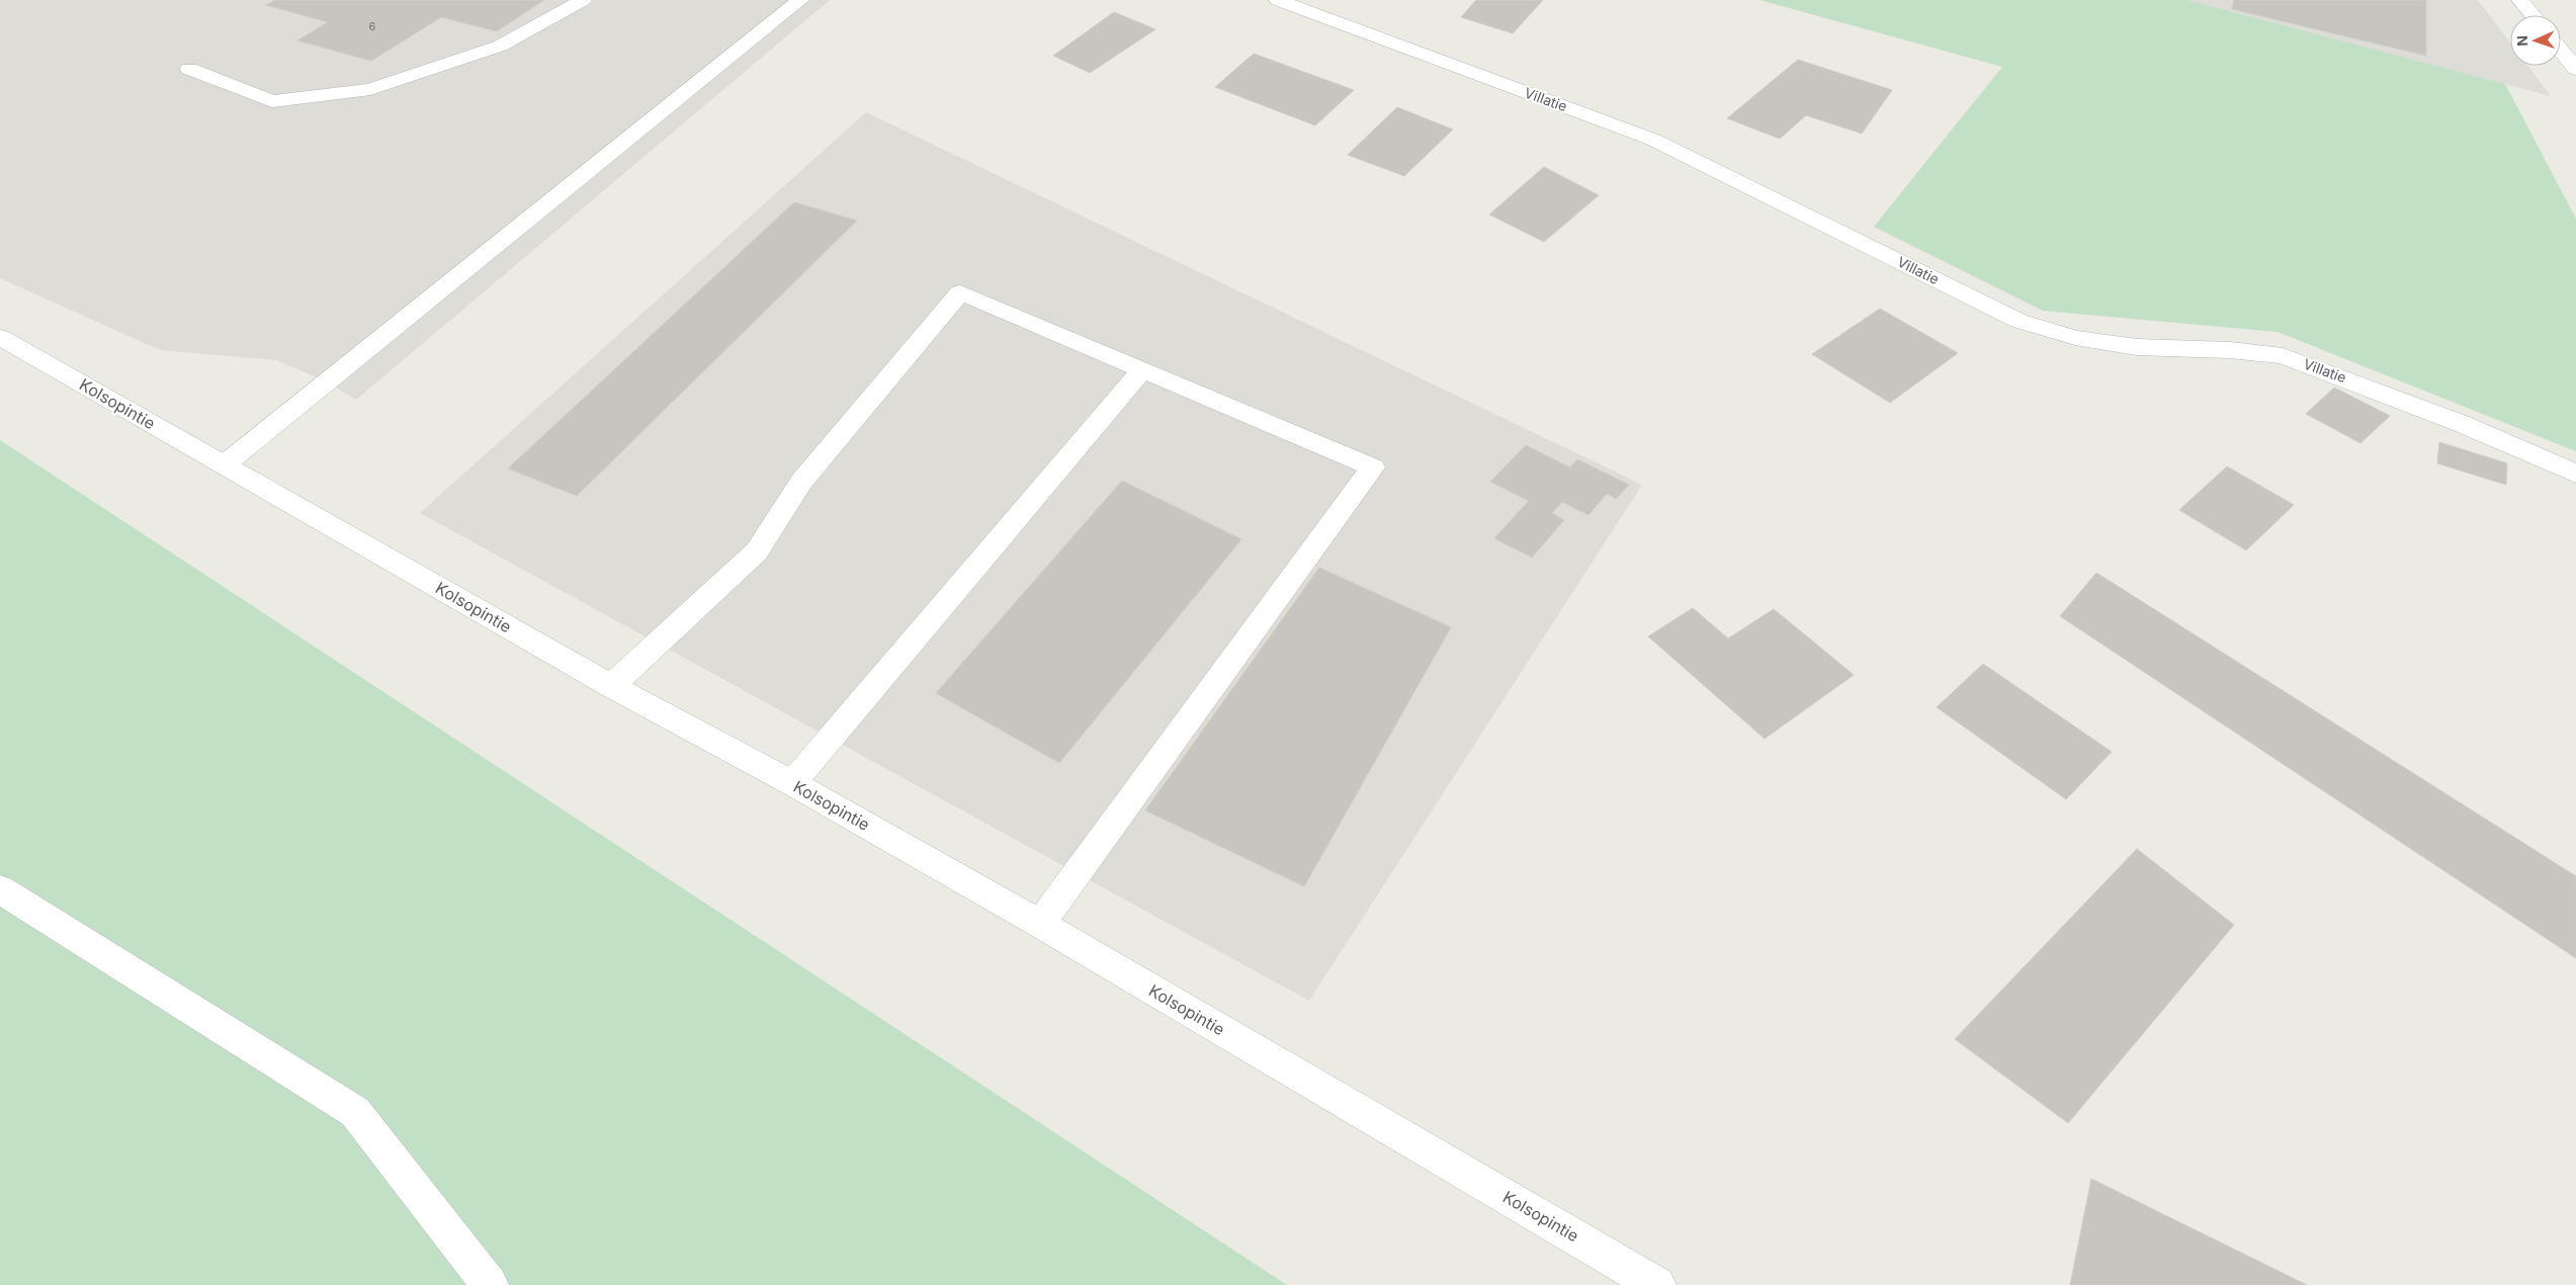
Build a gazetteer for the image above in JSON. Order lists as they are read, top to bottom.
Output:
{
  "streets": {
    "street": ["Villatie", "Kolsopintie"]
  },
  "house_numbers": ["6"],
  "north": "left"
}
